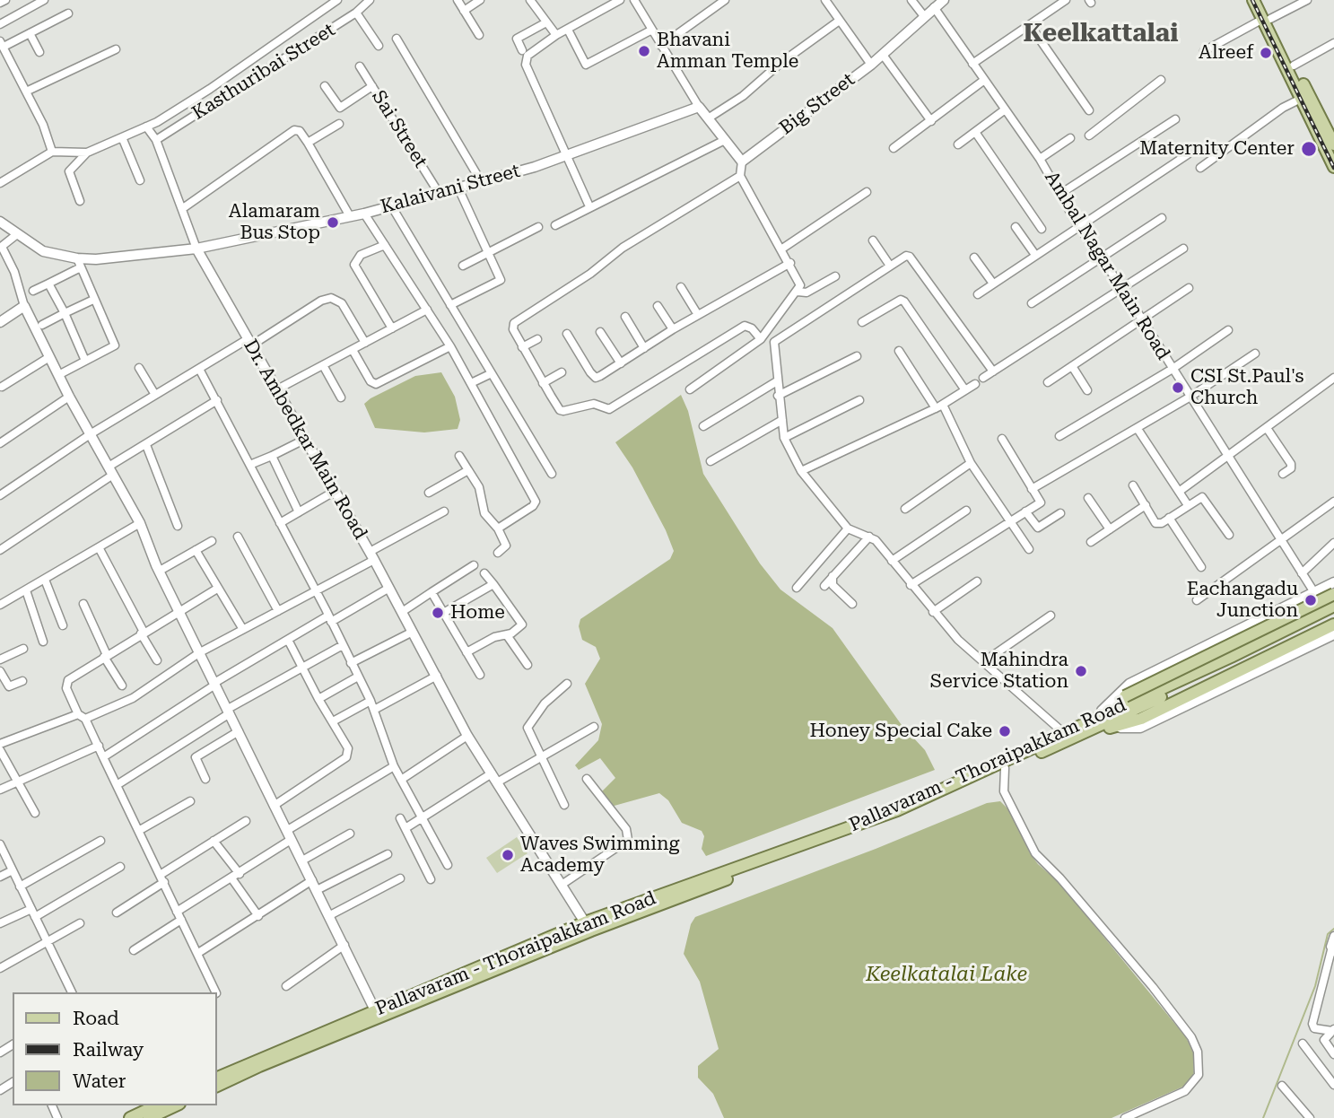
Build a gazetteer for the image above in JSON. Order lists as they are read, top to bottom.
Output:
{
  "streets": {
    "main road": ["Pallavaram - Thoraipakkam Road"],
    "street": [
      "Kasthuribai Street",
      "Big Street",
      "Sai Street",
      "Kalaivani Street",
      "Ambal Nagar Main Road",
      "Dr. Ambedkar Main Road"
    ]
  },
  "crossings": [
    ["Big Street", "Ambal Nagar Main Road"],
    ["Sai Street", "Kalaivani Street"],
    ["Kalaivani Street", "Dr. Ambedkar Main Road"],
    ["Ambal Nagar Main Road", "Pallavaram - Thoraipakkam Road"],
    ["Dr. Ambedkar Main Road", "Pallavaram - Thoraipakkam Road"]
  ],
  "districts": ["Keelkattalai"],
  "water": ["Keelkatalai Lake"],
  "places": [
    "Bhavani Amman Temple",
    "Alreef",
    "Maternity Center",
    "Alamaram Bus Stop",
    "CSI St.Paul's Church",
    "Eachangadu Junction",
    "Home",
    "Mahindra Service Station",
    "Honey Special Cake",
    "Waves Swimming Academy"
  ],
  "legend": ["Road", "Railway", "Water"]
}
